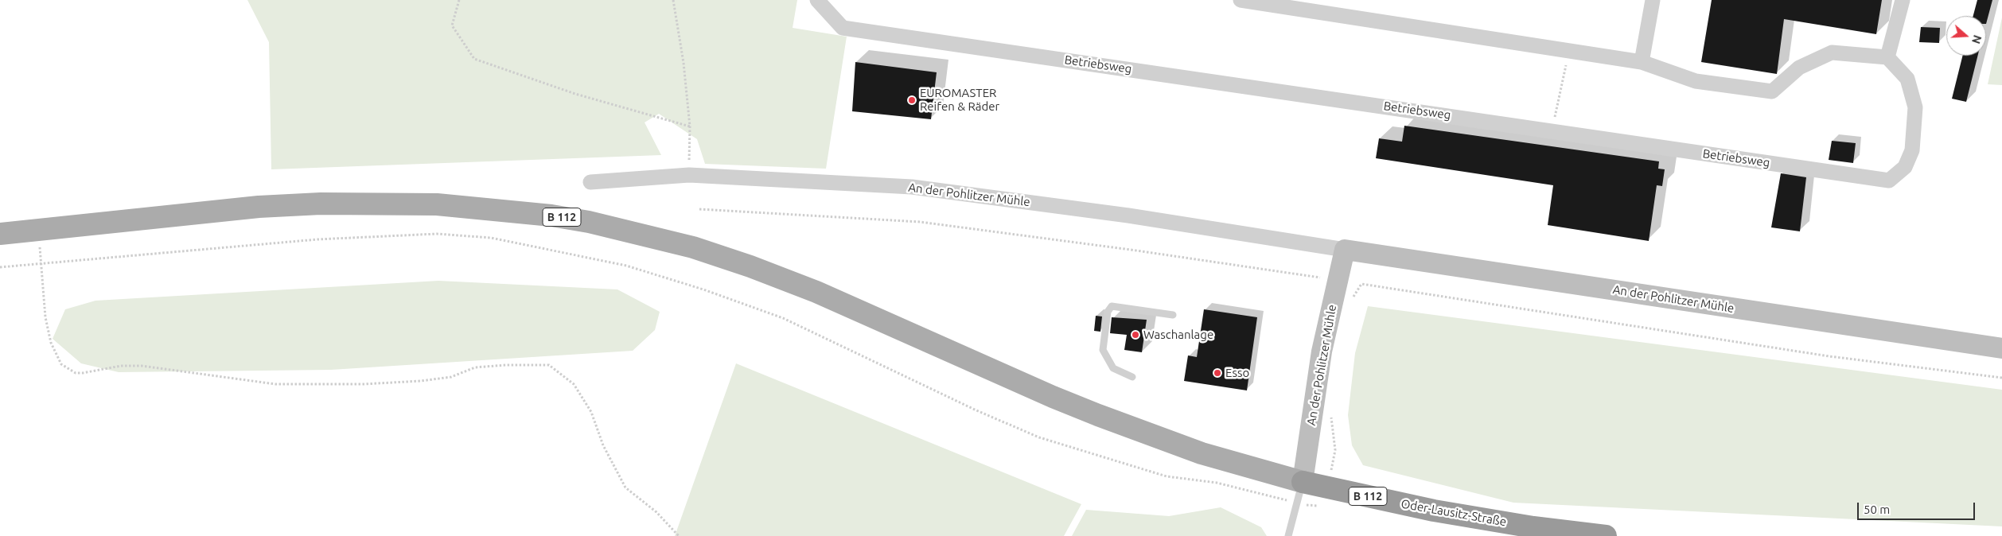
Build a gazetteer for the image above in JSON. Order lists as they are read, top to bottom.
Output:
{
  "streets": {
    "highway": ["B 112", "Oder-Lausitz-Straße"],
    "main road": ["An der Pohlitzer Mühle"],
    "street": ["Betriebsweg"]
  },
  "crossings": [
    ["An der Pohlitzer Mühle", "B 112"],
    ["An der Pohlitzer Mühle", "Oder-Lausitz-Straße"],
    ["B 112", "Oder-Lausitz-Straße"]
  ],
  "places": ["EUROMASTER Reifen & Räder", "Waschanlage", "Esso"],
  "scale_bar": "50 m",
  "north": "right"
}
